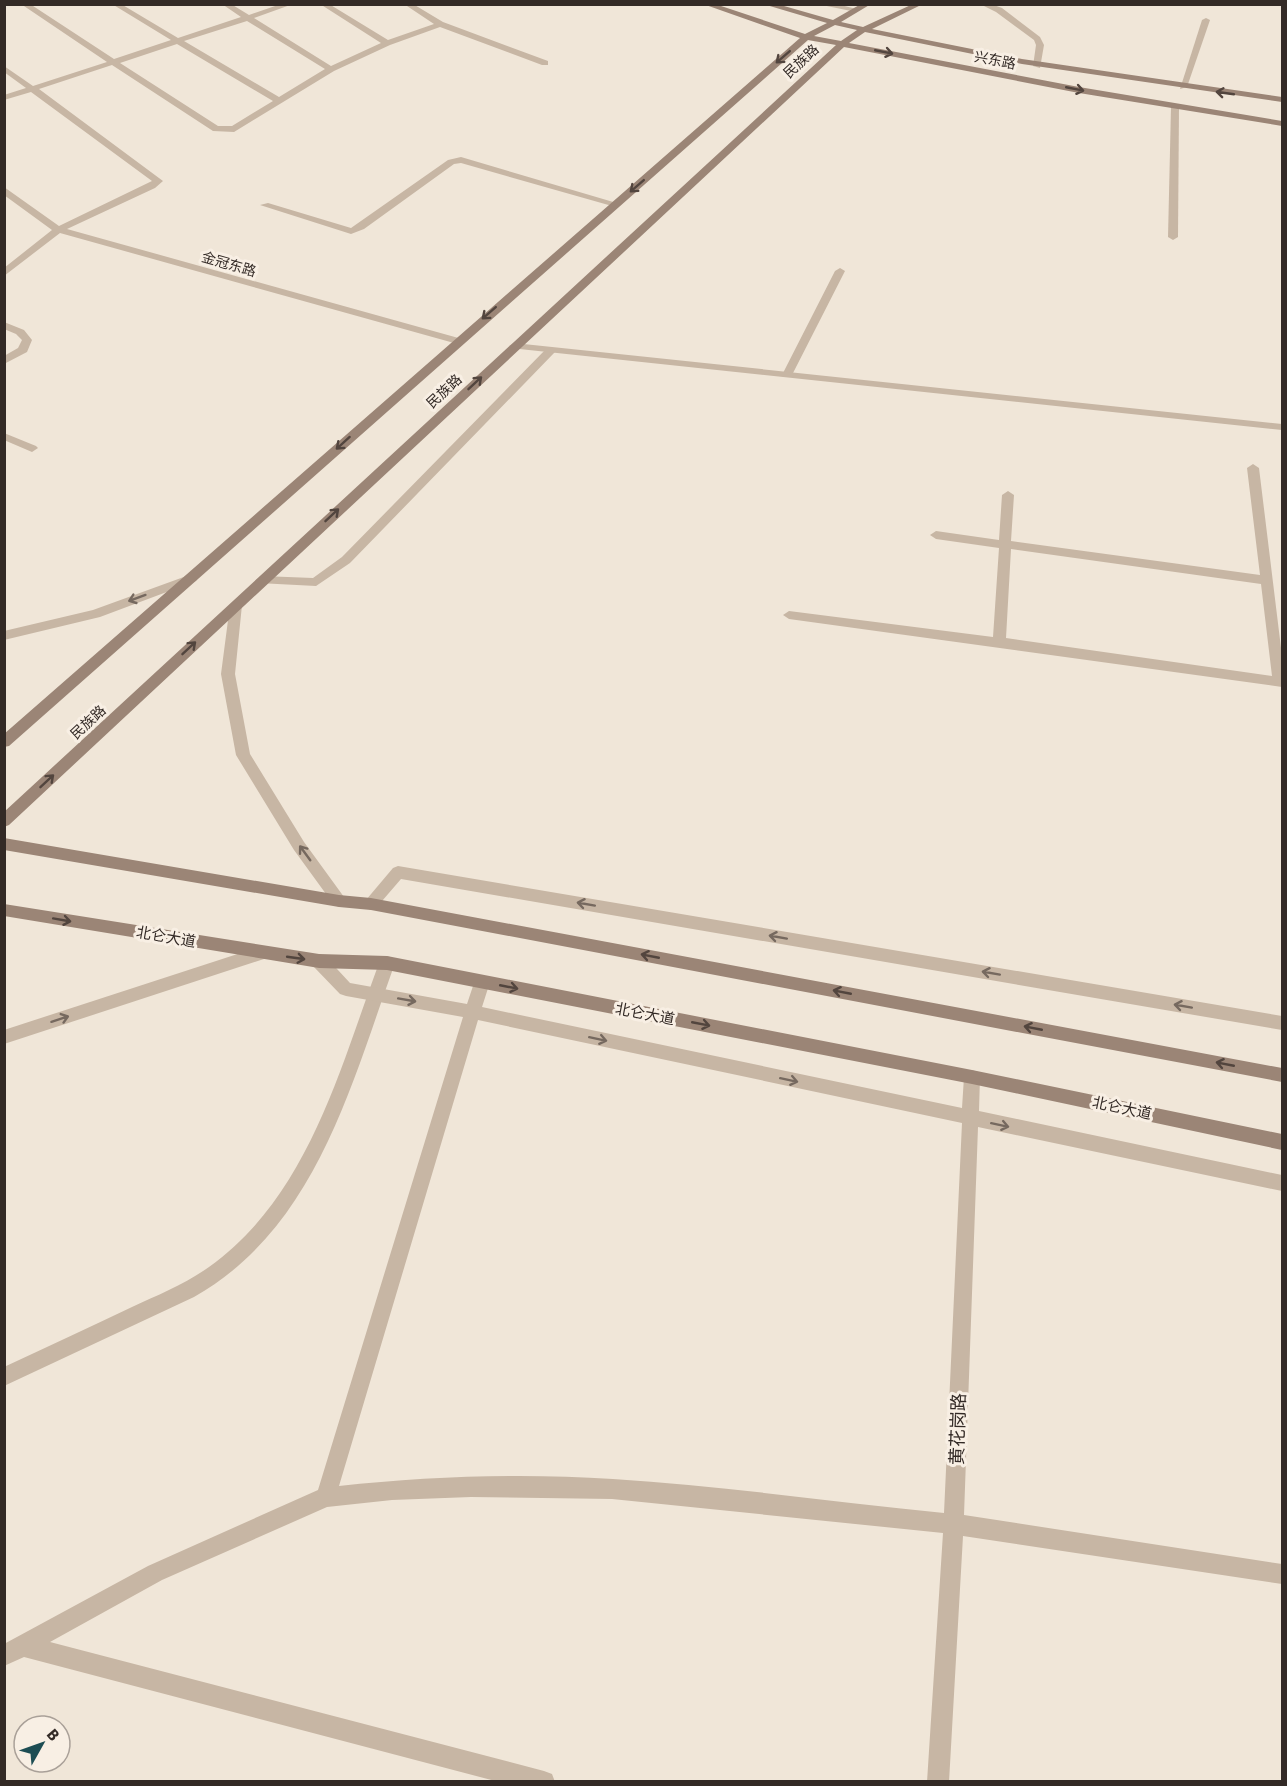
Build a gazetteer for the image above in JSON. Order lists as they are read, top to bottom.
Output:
{
  "streets": {
    "main road": ["兴东路", "民族路", "北仑大道"],
    "street": ["金冠东路", "黄花岗路"]
  },
  "crossings": [
    ["兴东路", "民族路"],
    ["民族路", "金冠东路"],
    ["北仑大道", "黄花岗路"]
  ],
  "north": "top right"
}
